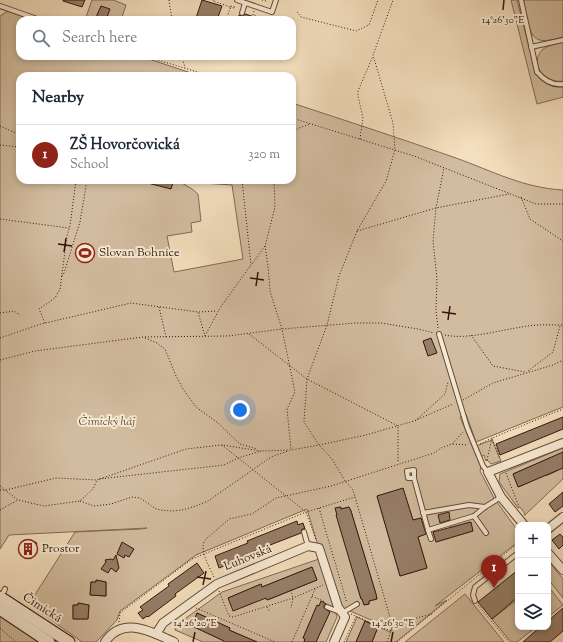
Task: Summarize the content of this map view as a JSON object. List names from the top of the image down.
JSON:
{
  "streets": {
    "main road": ["Čimická"],
    "street": ["Luhovská"]
  },
  "parks": ["Čimický háj"],
  "places": {
    "sports": ["Slovan Bohnice"],
    "building": ["Prostor"]
  },
  "page": {
    "search": "Search here",
    "heading": "Nearby",
    "list": [
      {
        "mark": "1",
        "name": "ZŠ Hovorčovická",
        "note": "School",
        "value": "320 m"
      }
    ],
    "map_buttons": ["+", "−"],
    "pins": "1"
  },
  "coordinates": ["14°26'30\"E", "14°26'20\"E"]
}
